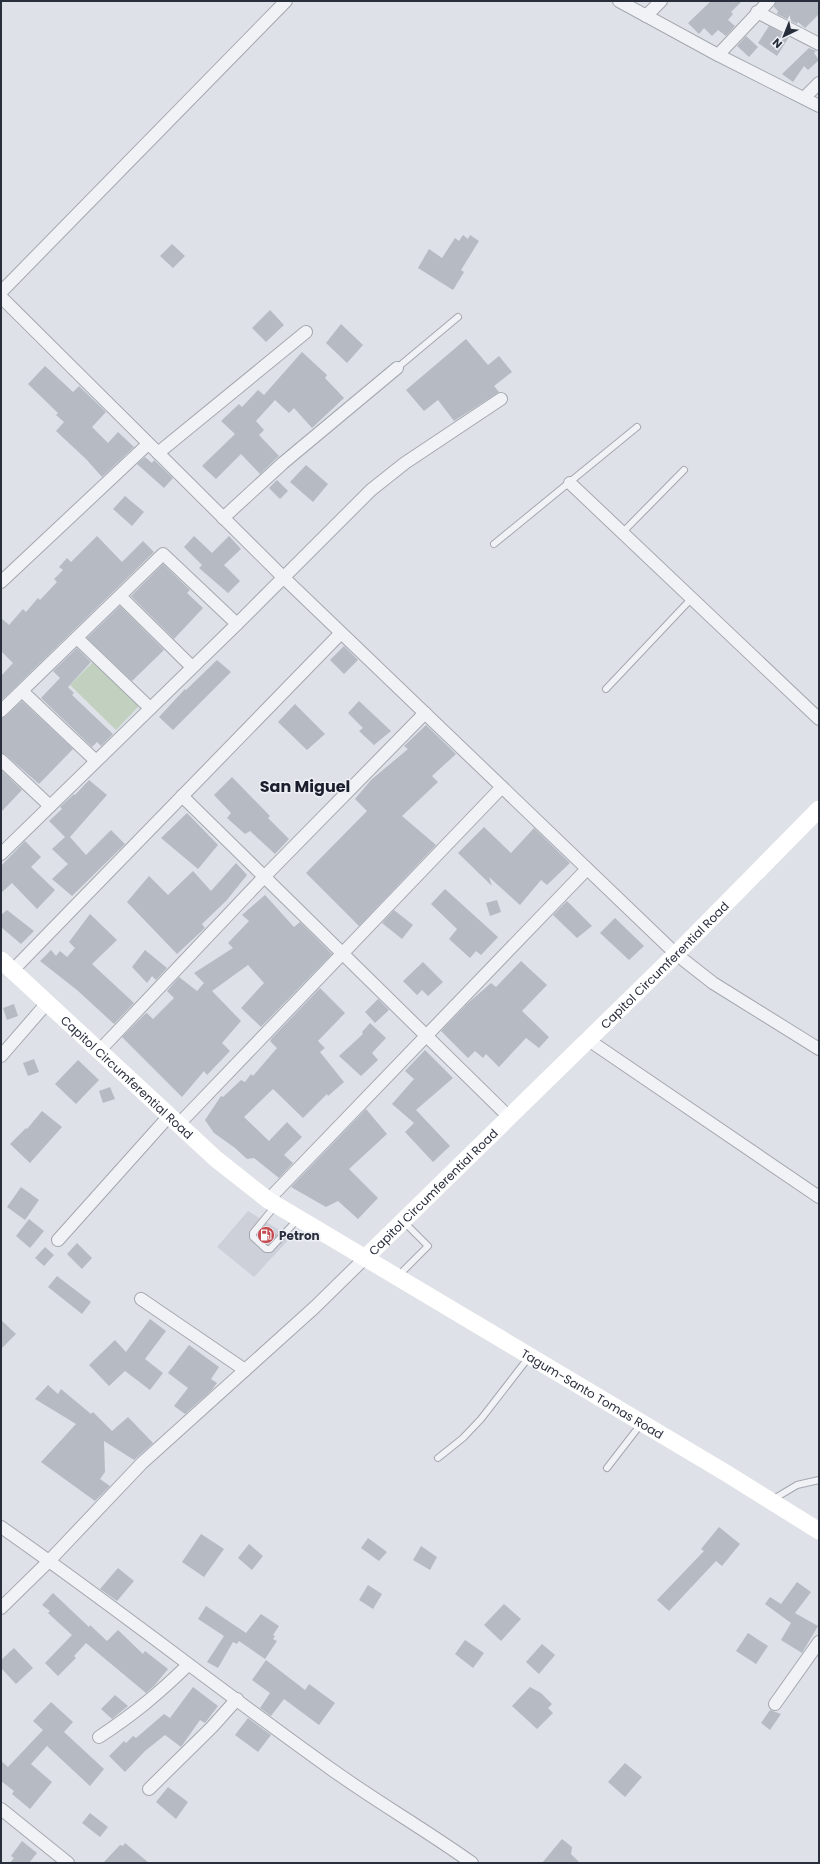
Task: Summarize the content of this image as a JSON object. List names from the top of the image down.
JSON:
{
  "streets": {
    "main road": ["Capitol Circumferential Road", "Tagum-Santo Tomas Road"]
  },
  "crossings": [
    ["Capitol Circumferential Road", "Tagum-Santo Tomas Road"]
  ],
  "districts": ["San Miguel"],
  "places": {
    "fuel station": ["Petron"]
  },
  "north": "bottom left"
}
